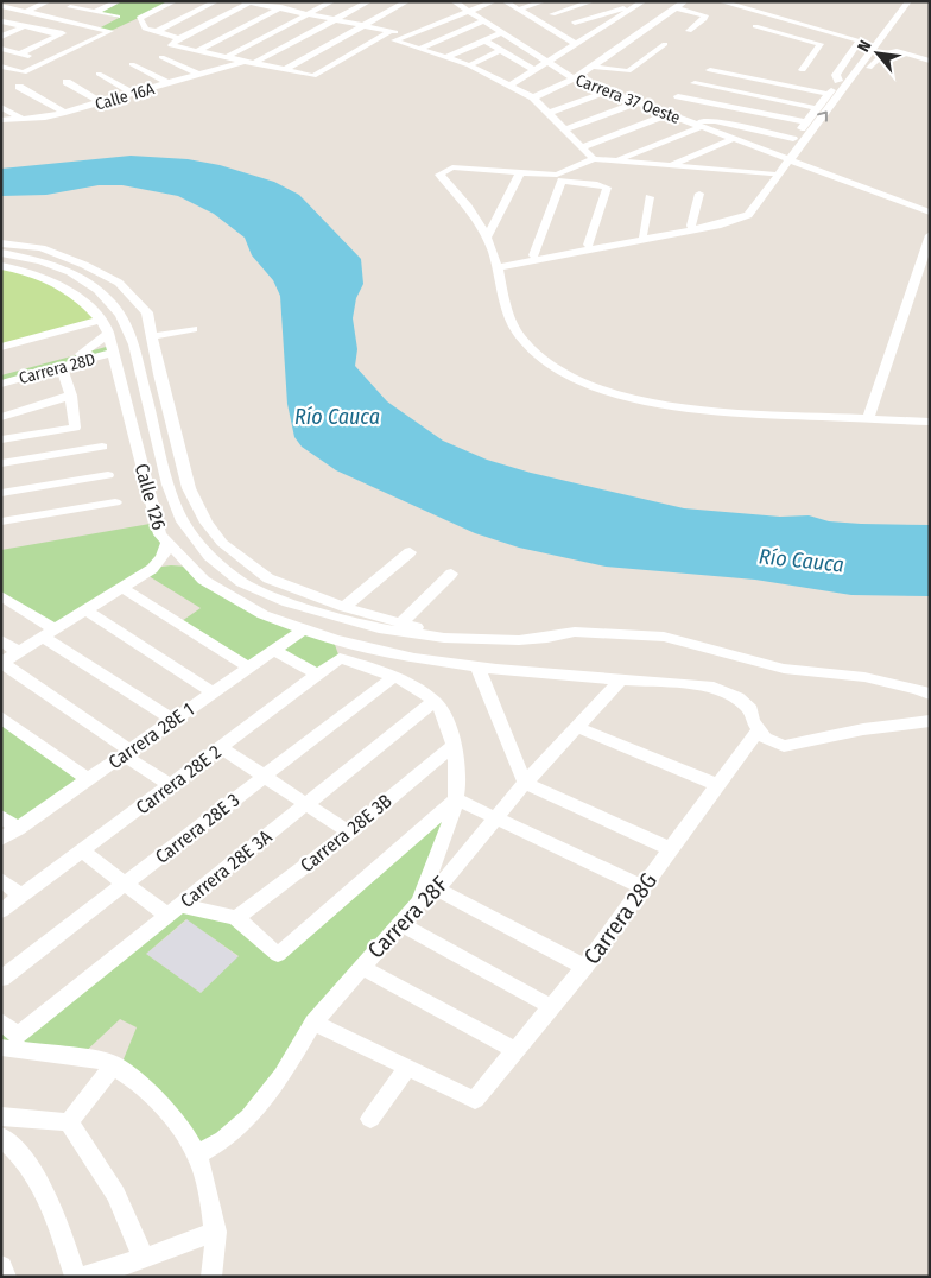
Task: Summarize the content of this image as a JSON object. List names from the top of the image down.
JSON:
{
  "streets": {
    "street": [
      "Calle 16A",
      "Carrera 37 Oeste",
      "Carrera 28D",
      "Calle 126",
      "Carrera 28E 1",
      "Carrera 28E 2",
      "Carrera 28E 3",
      "Carrera 28E 3B",
      "Carrera 28E 3A",
      "Carrera 28F",
      "Carrera 28G"
    ]
  },
  "crossings": [
    ["Carrera 28D", "Calle 126"],
    ["Calle 126", "Carrera 28E 1"],
    ["Calle 126", "Carrera 28F"],
    ["Calle 126", "Carrera 28G"]
  ],
  "water": ["Río Cauca"],
  "north": "top left"
}
